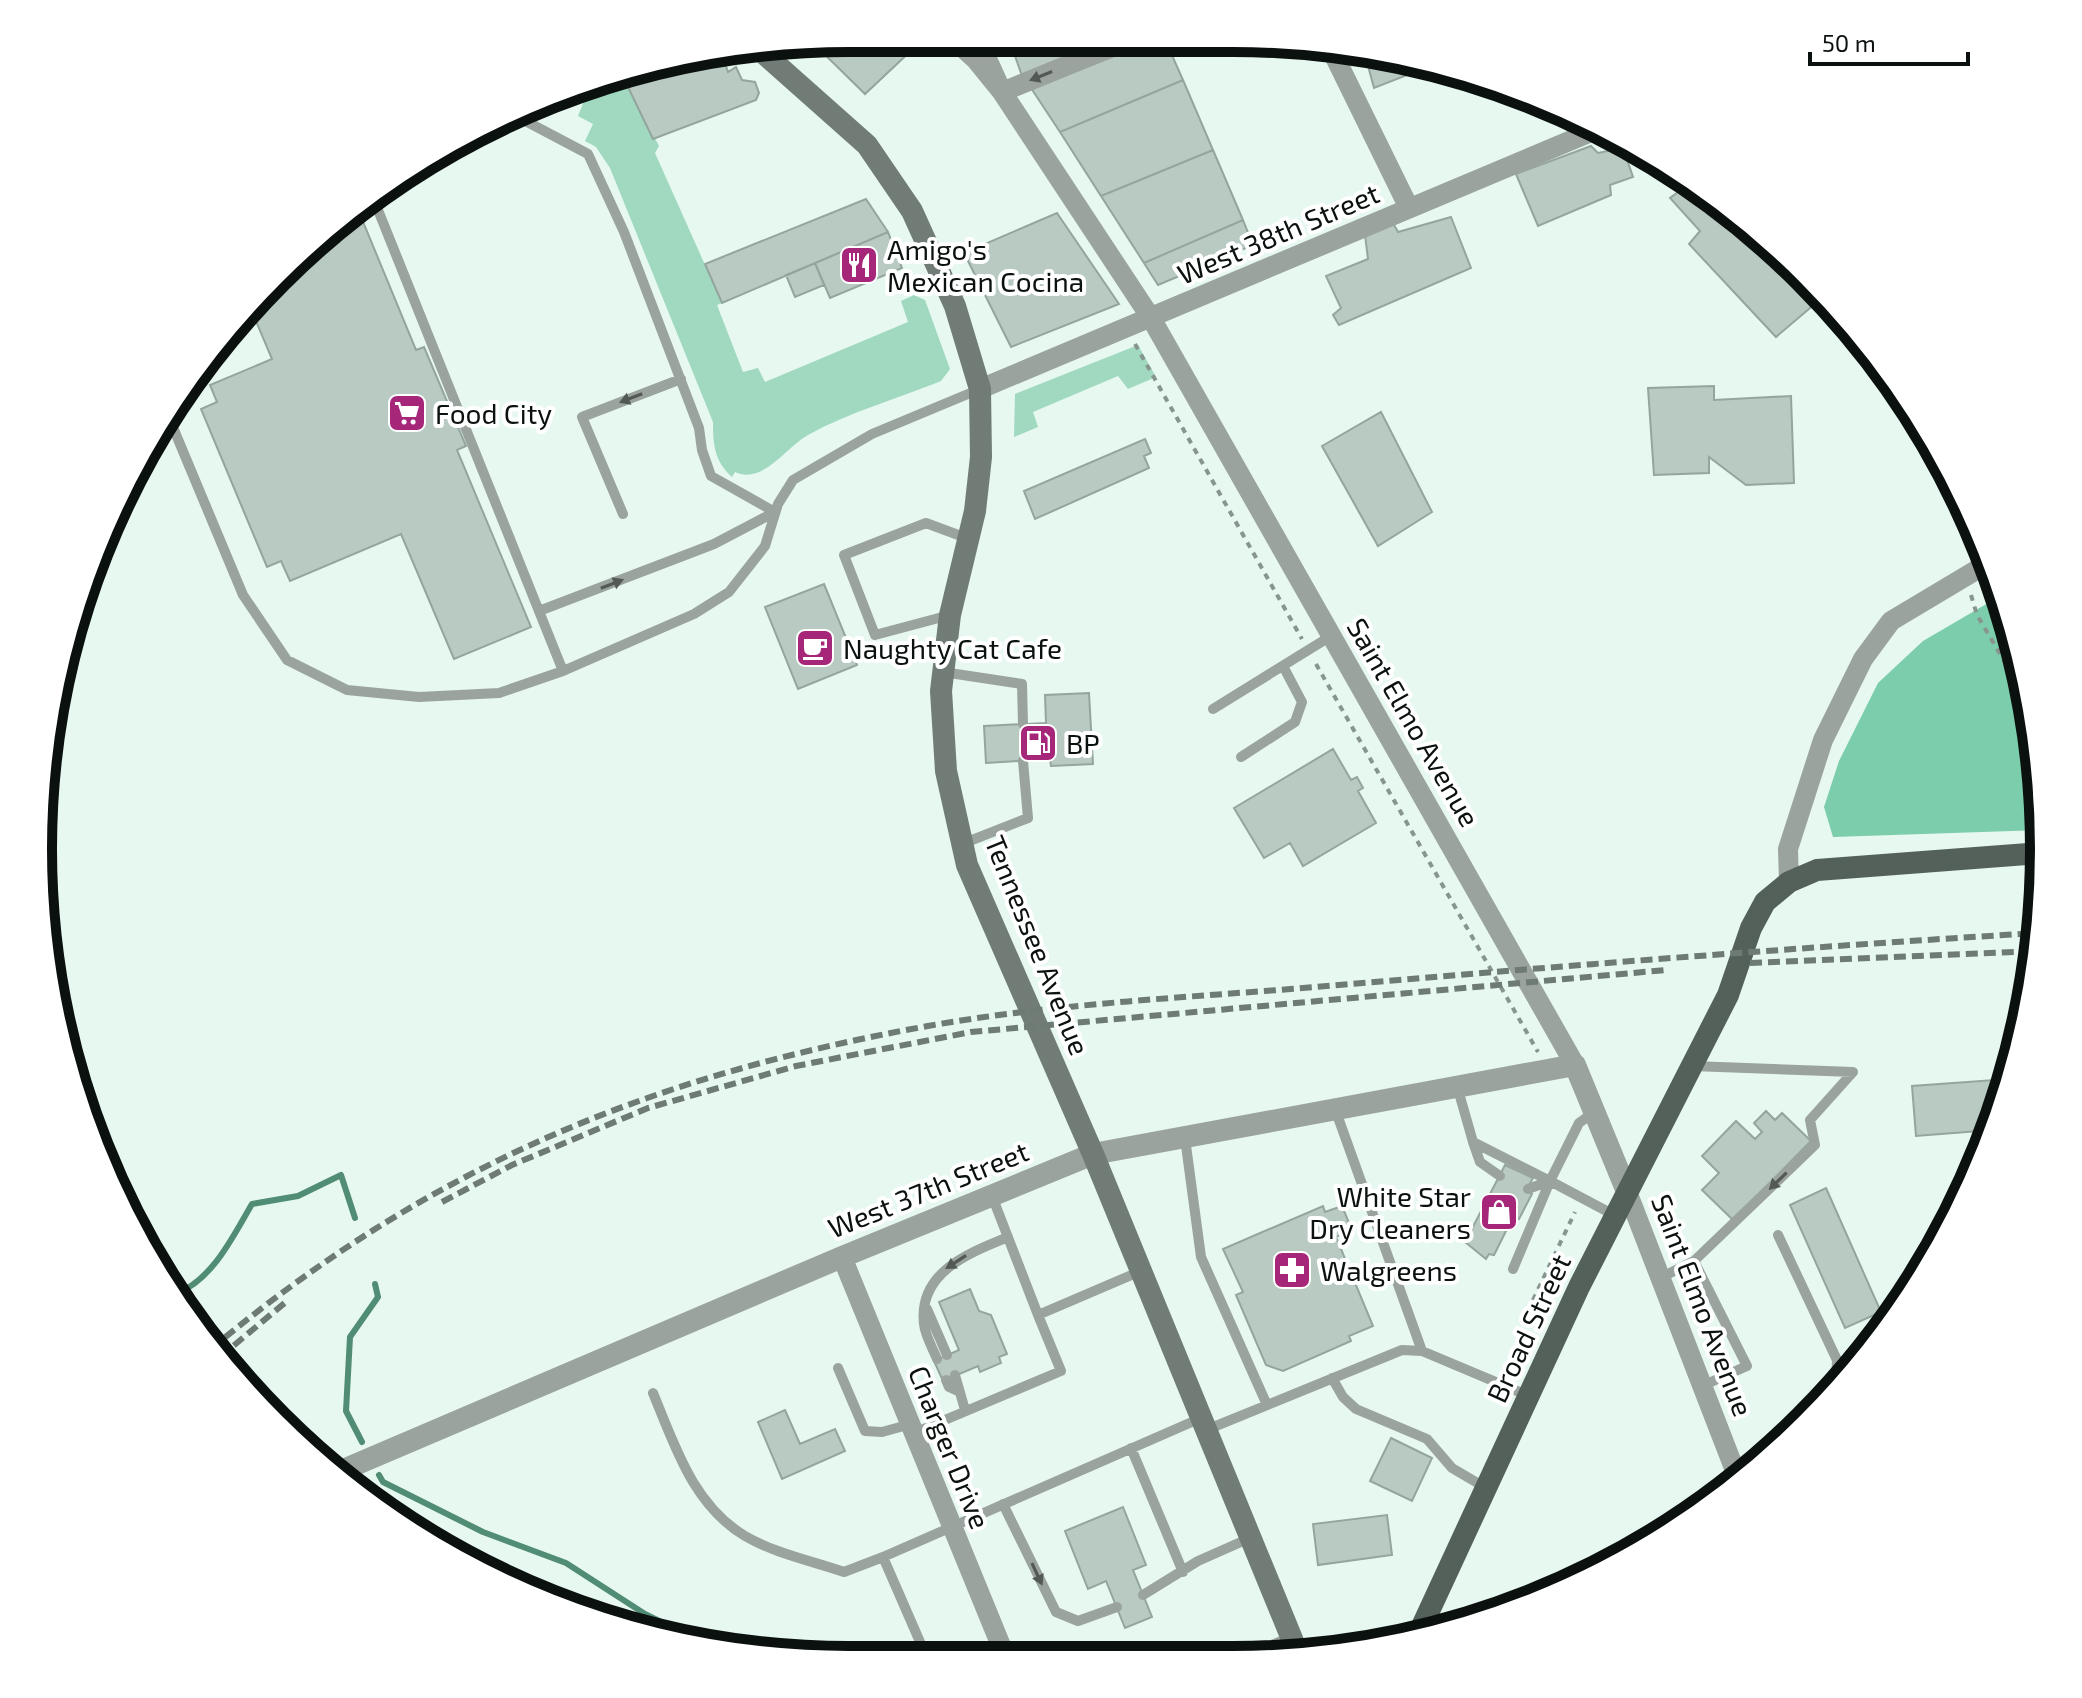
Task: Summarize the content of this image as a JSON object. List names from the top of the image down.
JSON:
{
  "streets": {
    "main road": ["Tennessee Avenue", "Broad Street"],
    "street": [
      "West 38th Street",
      "Saint Elmo Avenue",
      "West 37th Street",
      "Charger Drive"
    ]
  },
  "crossings": [
    ["West 38th Street", "Saint Elmo Avenue"],
    ["West 38th Street", "Tennessee Avenue"],
    ["Saint Elmo Avenue", "West 37th Street"],
    ["Saint Elmo Avenue", "Broad Street"],
    ["Tennessee Avenue", "West 37th Street"],
    ["West 37th Street", "Charger Drive"]
  ],
  "places": {
    "restaurant": ["Amigo's Mexican Cocina"],
    "supermarket": ["Food City"],
    "cafe": ["Naughty Cat Cafe"],
    "fuel station": ["BP"],
    "shop": ["White Star Dry Cleaners"],
    "pharmacy": ["Walgreens"]
  },
  "scale_bar": "50 m"
}
